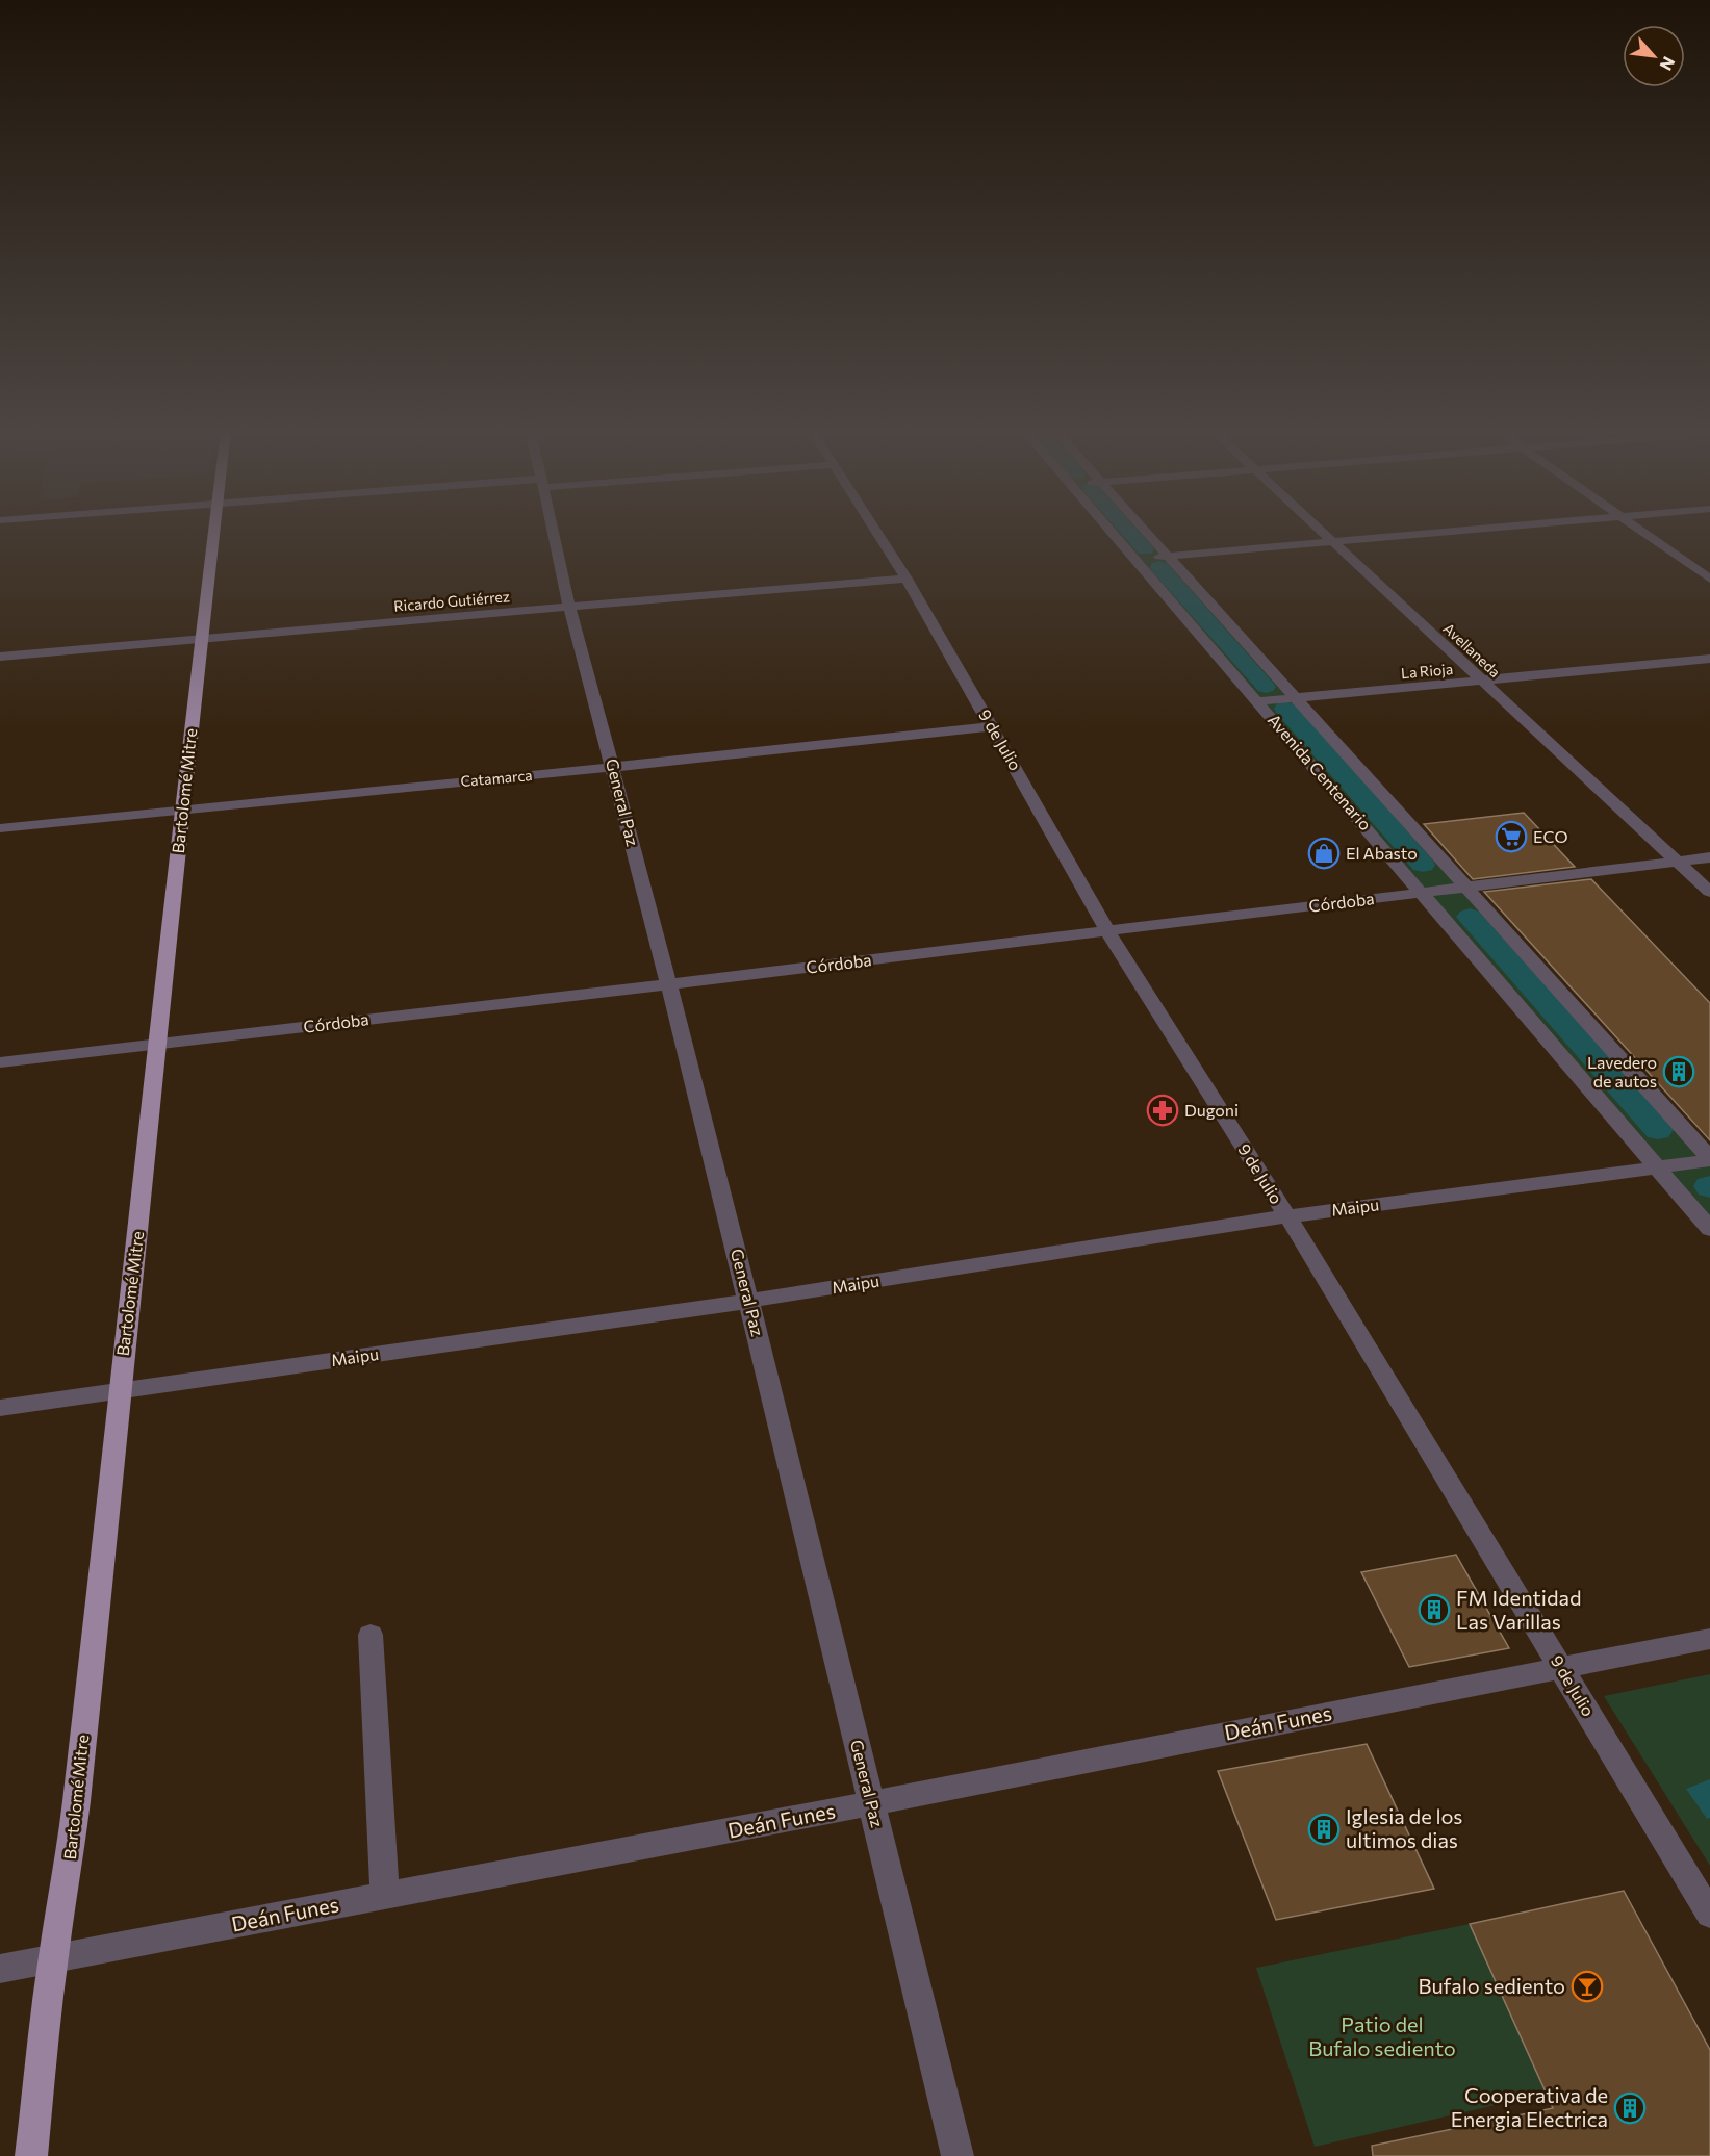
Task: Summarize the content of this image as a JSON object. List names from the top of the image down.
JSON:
{
  "streets": {
    "main road": ["Bartolomé Mitre"],
    "street": [
      "Ricardo Gutiérrez",
      "Avellaneda",
      "La Rioja",
      "9 de Julio",
      "Avenida Centenario",
      "Catamarca",
      "General Paz",
      "Córdoba",
      "Maipu",
      "Deán Funes"
    ]
  },
  "crossings": [
    ["Ricardo Gutiérrez", "9 de Julio"],
    ["Ricardo Gutiérrez", "Bartolomé Mitre"],
    ["Ricardo Gutiérrez", "General Paz"],
    ["Avellaneda", "La Rioja"],
    ["Avellaneda", "Córdoba"],
    ["La Rioja", "Avenida Centenario"],
    ["9 de Julio", "Catamarca"],
    ["9 de Julio", "Córdoba"],
    ["9 de Julio", "Maipu"],
    ["9 de Julio", "Deán Funes"],
    ["Avenida Centenario", "Córdoba"],
    ["Avenida Centenario", "Maipu"],
    ["Catamarca", "Bartolomé Mitre"],
    ["Catamarca", "General Paz"],
    ["Bartolomé Mitre", "Córdoba"],
    ["Bartolomé Mitre", "Maipu"],
    ["Bartolomé Mitre", "Deán Funes"],
    ["General Paz", "Córdoba"],
    ["General Paz", "Maipu"],
    ["General Paz", "Deán Funes"]
  ],
  "parks": ["Patio del Bufalo sediento"],
  "places": {
    "supermarket": ["ECO"],
    "shop": ["El Abasto"],
    "building": [
      "Lavedero de autos",
      "FM Identidad Las Varillas",
      "Iglesia de los ultimos dias",
      "Cooperativa de Energia Electrica"
    ],
    "pharmacy": ["Dugoni"],
    "bar": ["Bufalo sediento"]
  },
  "north": "bottom right"
}
